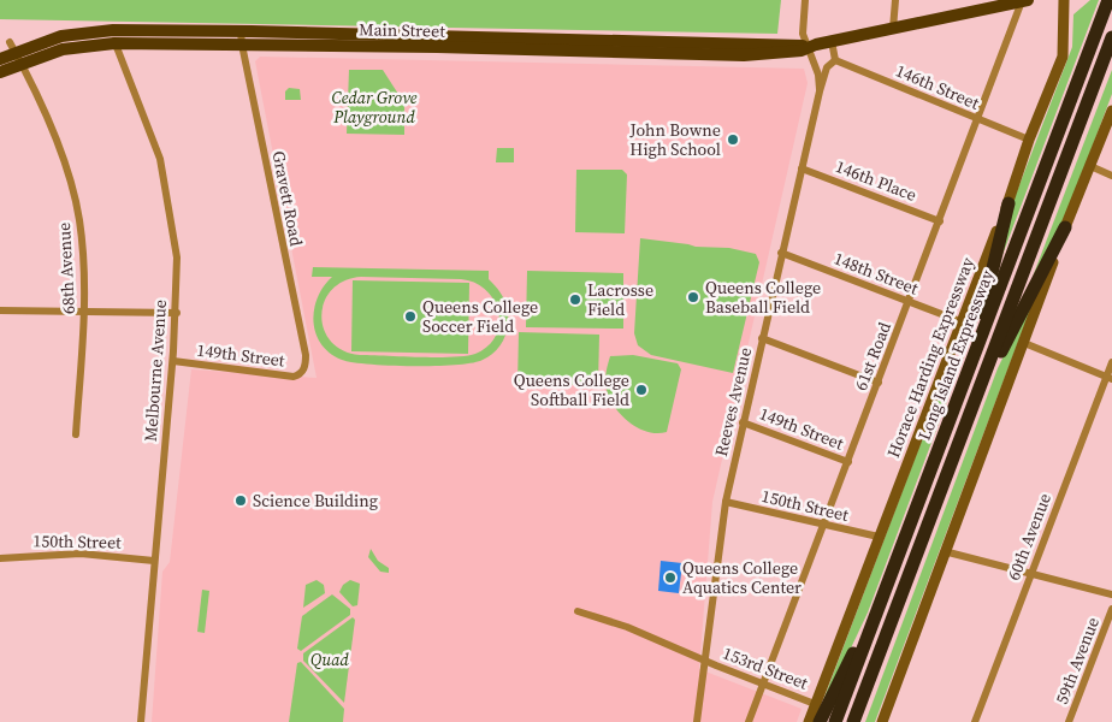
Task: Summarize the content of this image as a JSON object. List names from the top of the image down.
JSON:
{
  "streets": {
    "highway": ["Long Island Expressway"],
    "main road": ["Main Street", "Horace Harding Expressway"],
    "street": [
      "146th Street",
      "146th Place",
      "Gravett Road",
      "68th Avenue",
      "148th Street",
      "149th Street",
      "61st Road",
      "Melbourne Avenue",
      "Reeves Avenue",
      "150th Street",
      "60th Avenue",
      "59th Avenue",
      "153rd Street"
    ]
  },
  "crossings": [
    ["Main Street", "Gravett Road"],
    ["Main Street", "68th Avenue"],
    ["Main Street", "61st Road"],
    ["Main Street", "Melbourne Avenue"],
    ["Main Street", "Reeves Avenue"],
    ["146th Street", "61st Road"],
    ["146th Street", "Horace Harding Expressway"],
    ["146th Street", "Reeves Avenue"],
    ["146th Place", "61st Road"],
    ["146th Place", "Reeves Avenue"],
    ["Gravett Road", "149th Street"],
    ["148th Street", "61st Road"],
    ["148th Street", "Horace Harding Expressway"],
    ["148th Street", "Reeves Avenue"],
    ["149th Street", "61st Road"],
    ["149th Street", "Melbourne Avenue"],
    ["149th Street", "Reeves Avenue"],
    ["61st Road", "150th Street"],
    ["61st Road", "153rd Street"],
    ["Horace Harding Expressway", "150th Street"],
    ["Horace Harding Expressway", "153rd Street"],
    ["Melbourne Avenue", "150th Street"],
    ["Reeves Avenue", "150th Street"],
    ["Reeves Avenue", "153rd Street"]
  ],
  "parks": ["Cedar Grove Playground", "Quad"],
  "places": [
    "John Bowne High School",
    "Queens College Baseball Field",
    "Lacrosse Field",
    "Queens College Soccer Field",
    "Queens College Softball Field",
    "Science Building",
    "Queens College Aquatics Center"
  ]
}
